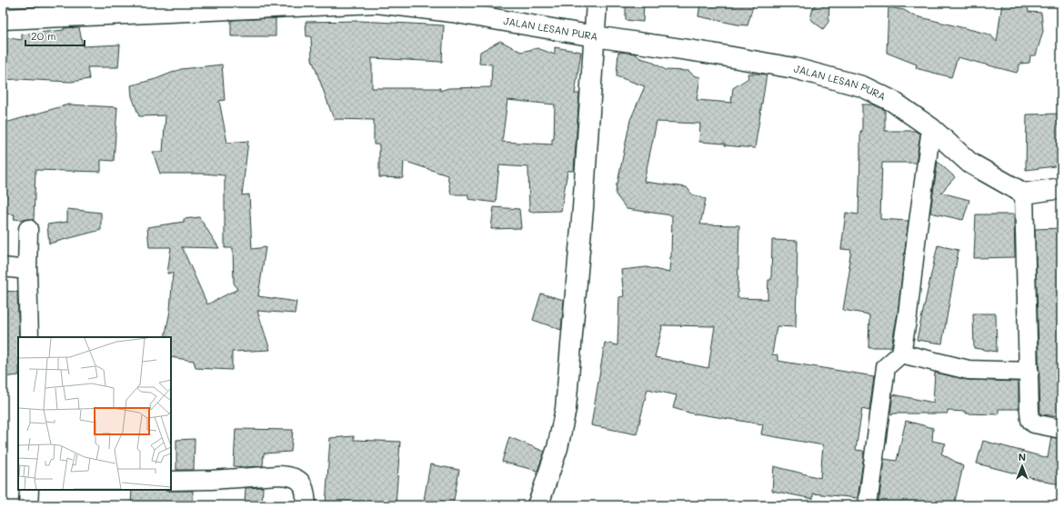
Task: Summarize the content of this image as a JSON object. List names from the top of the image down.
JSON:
{
  "streets": {
    "street": ["JALAN LESAN PURA"]
  },
  "scale_bar": "20 m",
  "north": "top"
}
